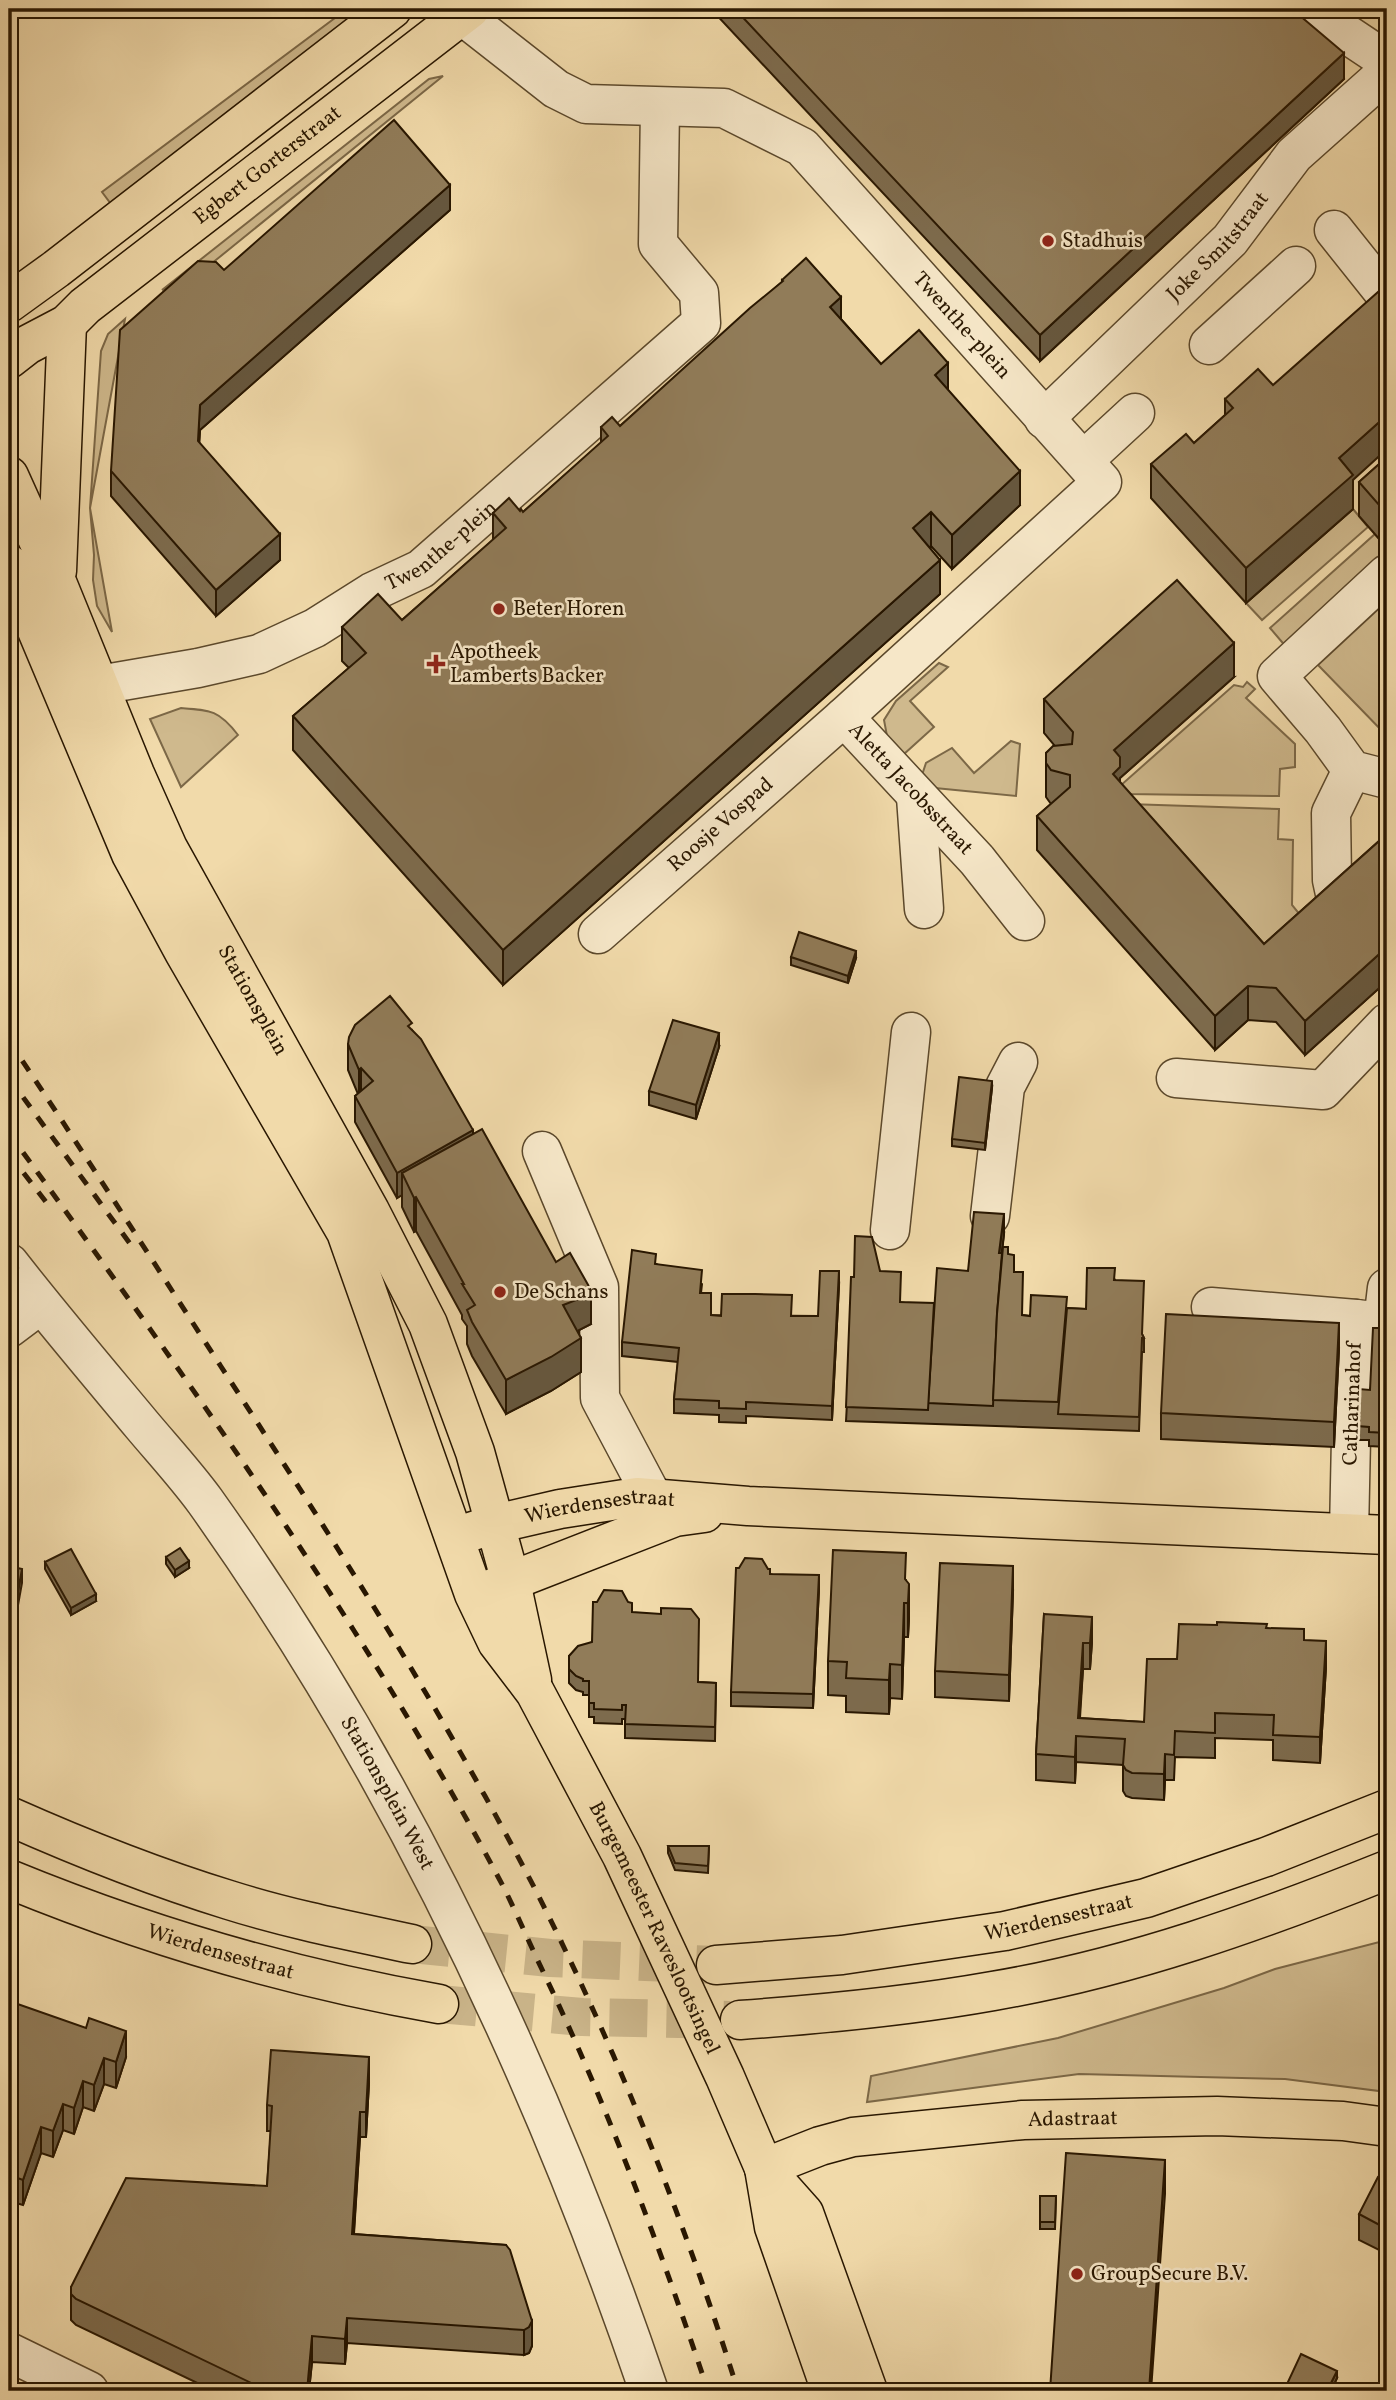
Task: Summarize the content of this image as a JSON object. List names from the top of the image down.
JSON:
{
  "streets": {
    "main road": [
      "Egbert Gorterstraat",
      "Stationsplein",
      "Wierdensestraat",
      "Burgemeester Raveslootsingel",
      "Adastraat"
    ],
    "street": [
      "Joke Smitstraat",
      "Twenthe-plein",
      "Aletta Jacobsstraat",
      "Roosje Vospad",
      "Catharinahof",
      "Stationsplein West"
    ]
  },
  "crossings": [
    ["Egbert Gorterstraat", "Twenthe-plein"],
    ["Joke Smitstraat", "Twenthe-plein"],
    ["Twenthe-plein", "Stationsplein"],
    ["Aletta Jacobsstraat", "Roosje Vospad"],
    ["Stationsplein", "Wierdensestraat"],
    ["Stationsplein", "Burgemeester Raveslootsingel"],
    ["Catharinahof", "Wierdensestraat"],
    ["Wierdensestraat", "Burgemeester Raveslootsingel"],
    ["Burgemeester Raveslootsingel", "Adastraat"]
  ],
  "places": {
    "other": [
      "Stadhuis",
      "Beter Horen",
      "De Schans",
      "GroupSecure B.V."
    ],
    "health": ["Apotheek Lamberts Backer"]
  }
}
